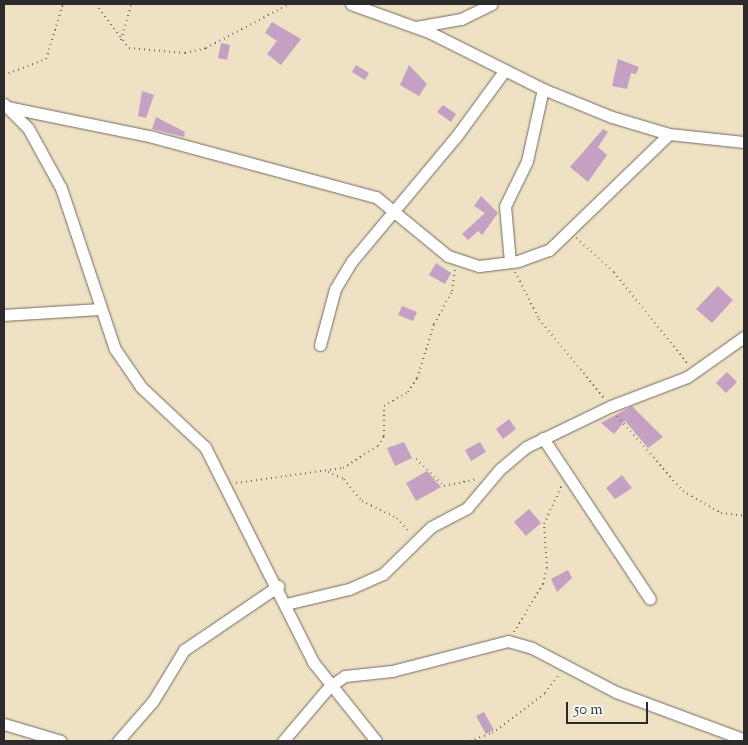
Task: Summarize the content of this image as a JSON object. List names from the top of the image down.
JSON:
{
  "scale_bar": "50 m"
}
